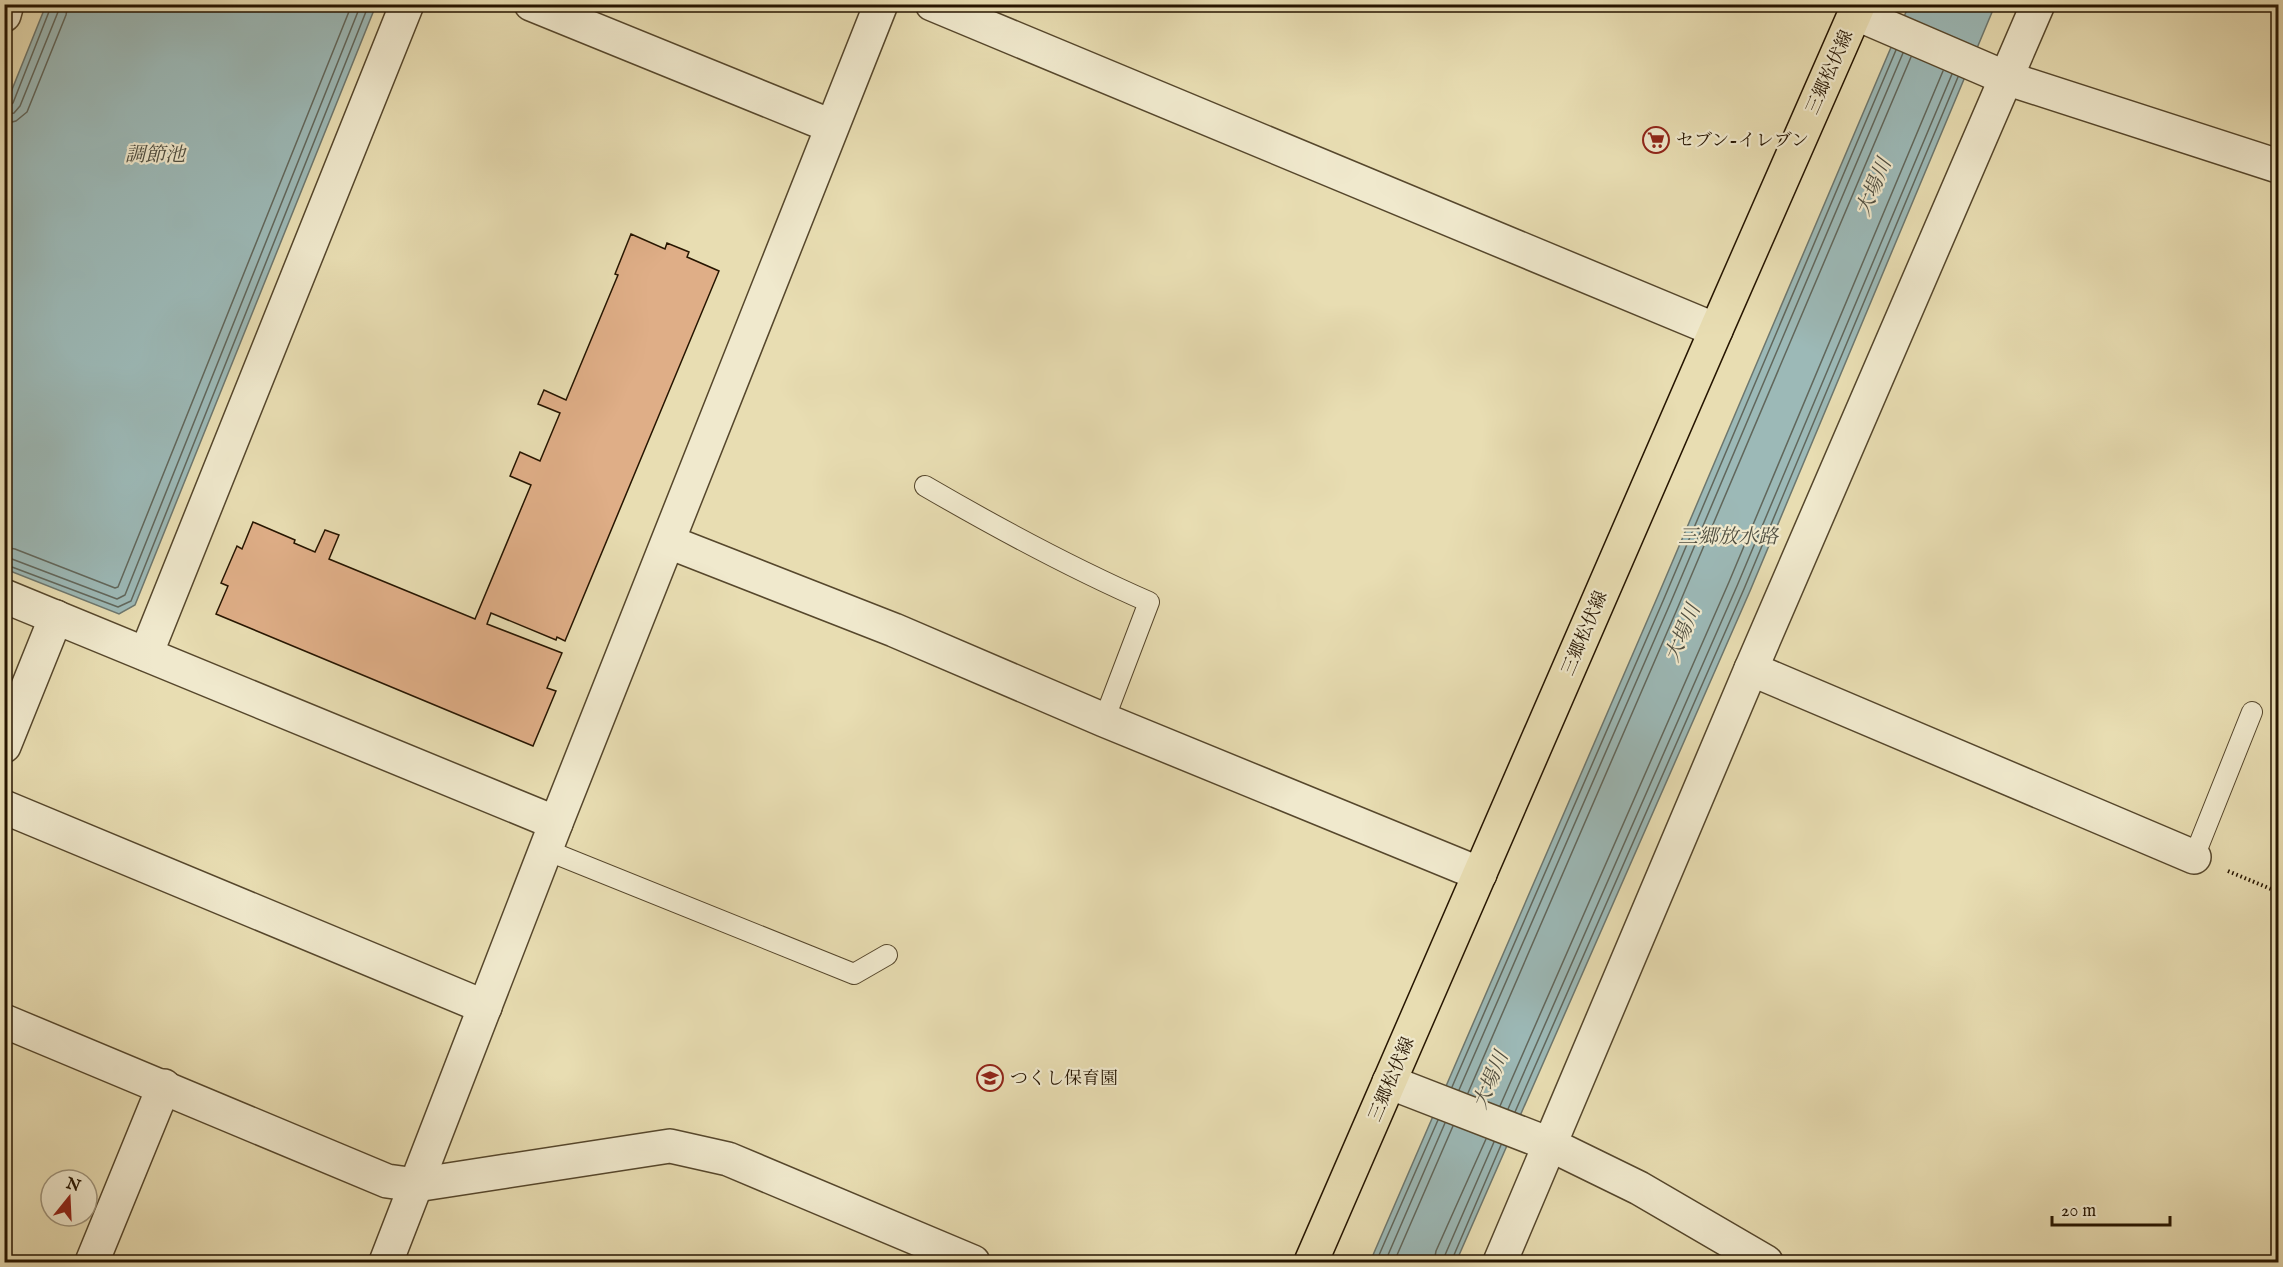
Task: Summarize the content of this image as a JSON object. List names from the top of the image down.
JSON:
{
  "streets": {
    "main road": ["三郷松伏線"]
  },
  "water": ["調節池", "大場川", "三郷放水路"],
  "places": {
    "supermarket": ["セブン-イレブン"],
    "school or university": ["つくし保育園"]
  },
  "scale_bar": "20 m",
  "north": "top"
}
